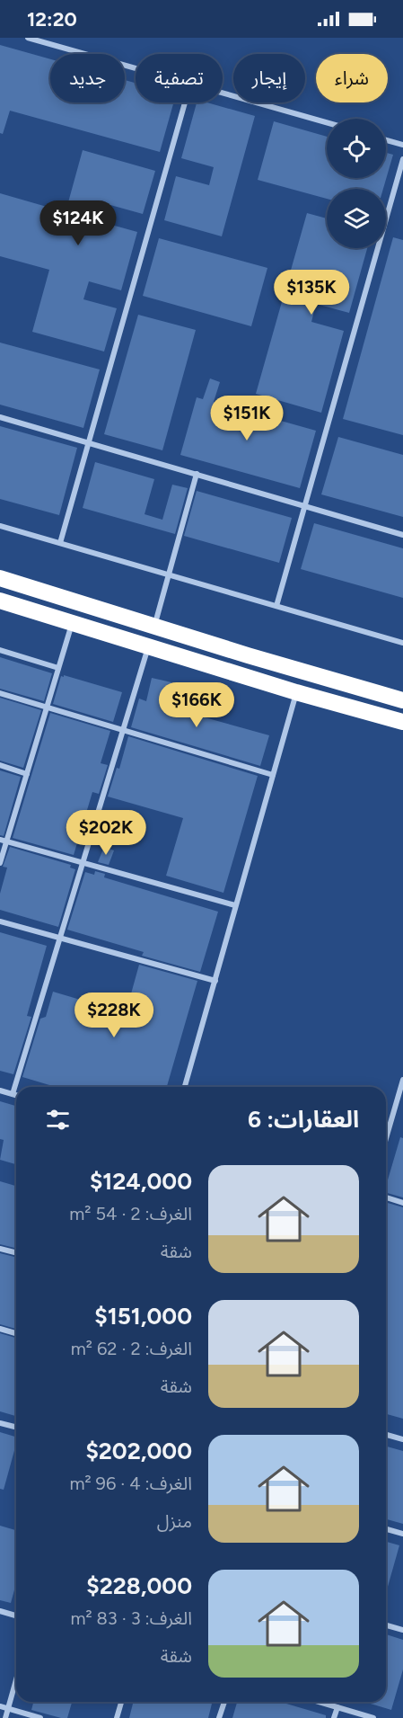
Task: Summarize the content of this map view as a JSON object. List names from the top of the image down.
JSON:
{
  "page": {
    "status": "12:20",
    "chip": [
      "شراء",
      "إيجار",
      "تصفية",
      "جديد"
    ],
    "price": [
      "$124K",
      "$135K",
      "$151K",
      "$166K",
      "$202K",
      "$228K"
    ],
    "heading": "العقارات: 6",
    "list": [
      {
        "name": "$124,000",
        "note": "الغرف: 2 · 54 m² · شقة"
      },
      {
        "name": "$151,000",
        "note": "الغرف: 2 · 62 m² · شقة"
      },
      {
        "name": "$202,000",
        "note": "الغرف: 4 · 96 m² · منزل"
      },
      {
        "name": "$228,000",
        "note": "الغرف: 3 · 83 m² · شقة"
      }
    ]
  }
}
